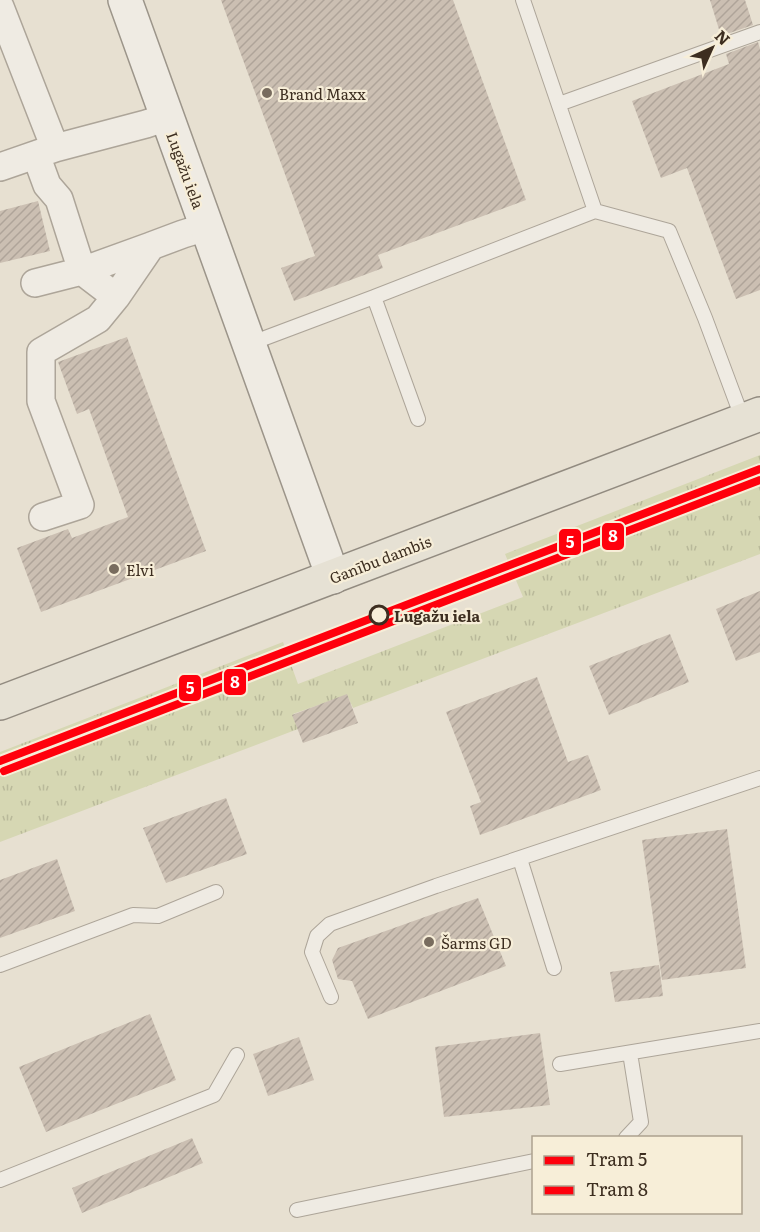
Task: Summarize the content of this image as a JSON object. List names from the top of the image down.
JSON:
{
  "streets": {
    "main road": ["Ganību dambis"],
    "street": ["Lugažu iela"]
  },
  "crossings": [
    ["Lugažu iela", "Ganību dambis"]
  ],
  "places": [
    "Brand Maxx",
    "Elvi",
    "Lugažu iela",
    "Šarms GD"
  ],
  "lines": ["tram line 5", "tram line 8"],
  "legend": ["Tram 5", "Tram 8"],
  "north": "top right"
}
